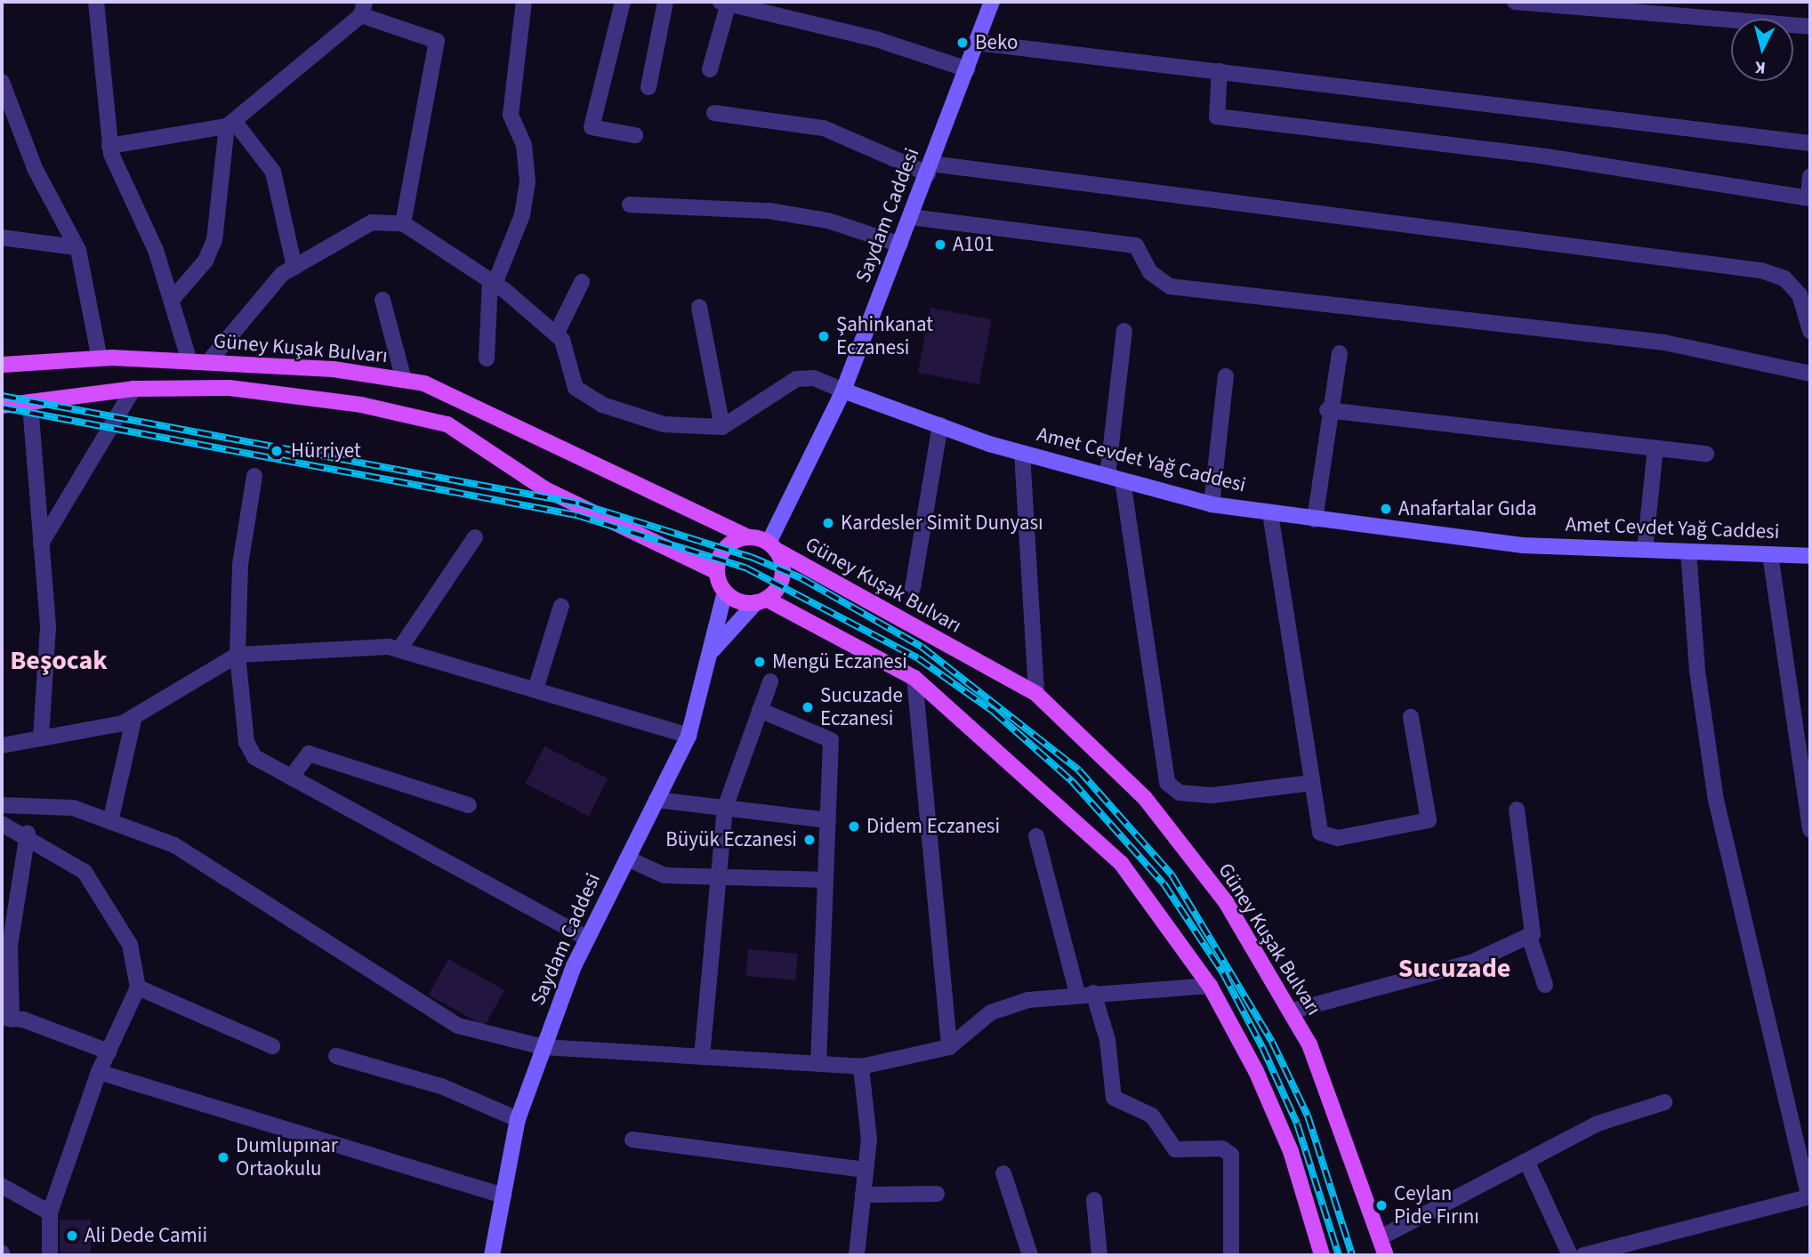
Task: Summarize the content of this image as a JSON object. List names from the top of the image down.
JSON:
{
  "streets": {
    "main road": ["Saydam Caddesi", "Güney Kuşak Bulvarı", "Amet Cevdet Yağ Caddesi"]
  },
  "crossings": [
    ["Saydam Caddesi", "Güney Kuşak Bulvarı"],
    ["Saydam Caddesi", "Amet Cevdet Yağ Caddesi"]
  ],
  "districts": ["Beşocak", "Sucuzade"],
  "places": [
    "Beko",
    "A101",
    "Şahinkanat Eczanesi",
    "Hürriyet",
    "Anafartalar Gıda",
    "Kardesler Simit Dunyası",
    "Mengü Eczanesi",
    "Sucuzade Eczanesi",
    "Didem Eczanesi",
    "Büyük Eczanesi",
    "Dumlupınar Ortaokulu",
    "Ceylan Pide Fırını",
    "Ali Dede Camii"
  ],
  "north": "bottom"
}
